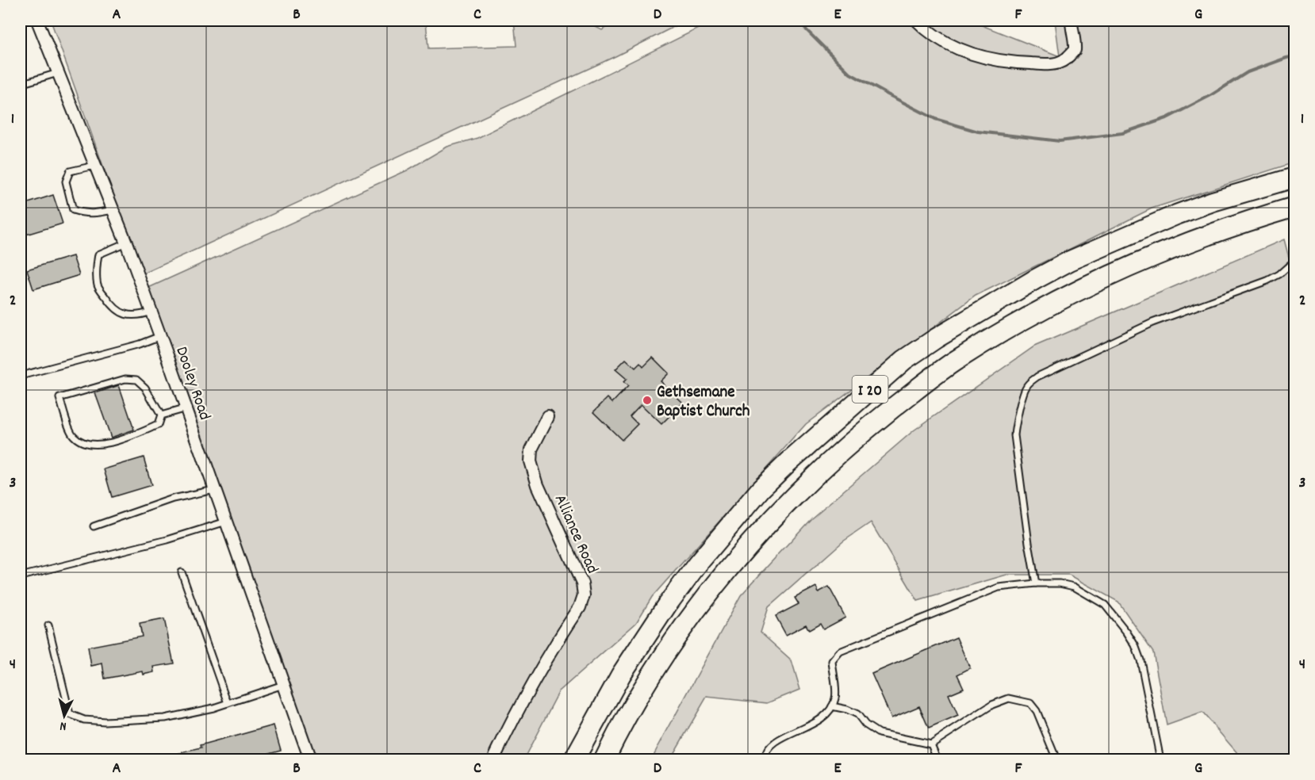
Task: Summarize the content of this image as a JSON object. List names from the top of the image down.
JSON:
{
  "streets": {
    "highway": ["I 20"],
    "street": ["Dooley Road", "Alliance Road"]
  },
  "places": ["Gethsemane Baptist Church"],
  "north": "bottom",
  "grid": {
    "columns": [
      "A",
      "B",
      "C",
      "D",
      "E",
      "F",
      "G"
    ],
    "rows": [
      "1",
      "2",
      "3",
      "4"
    ]
  }
}
